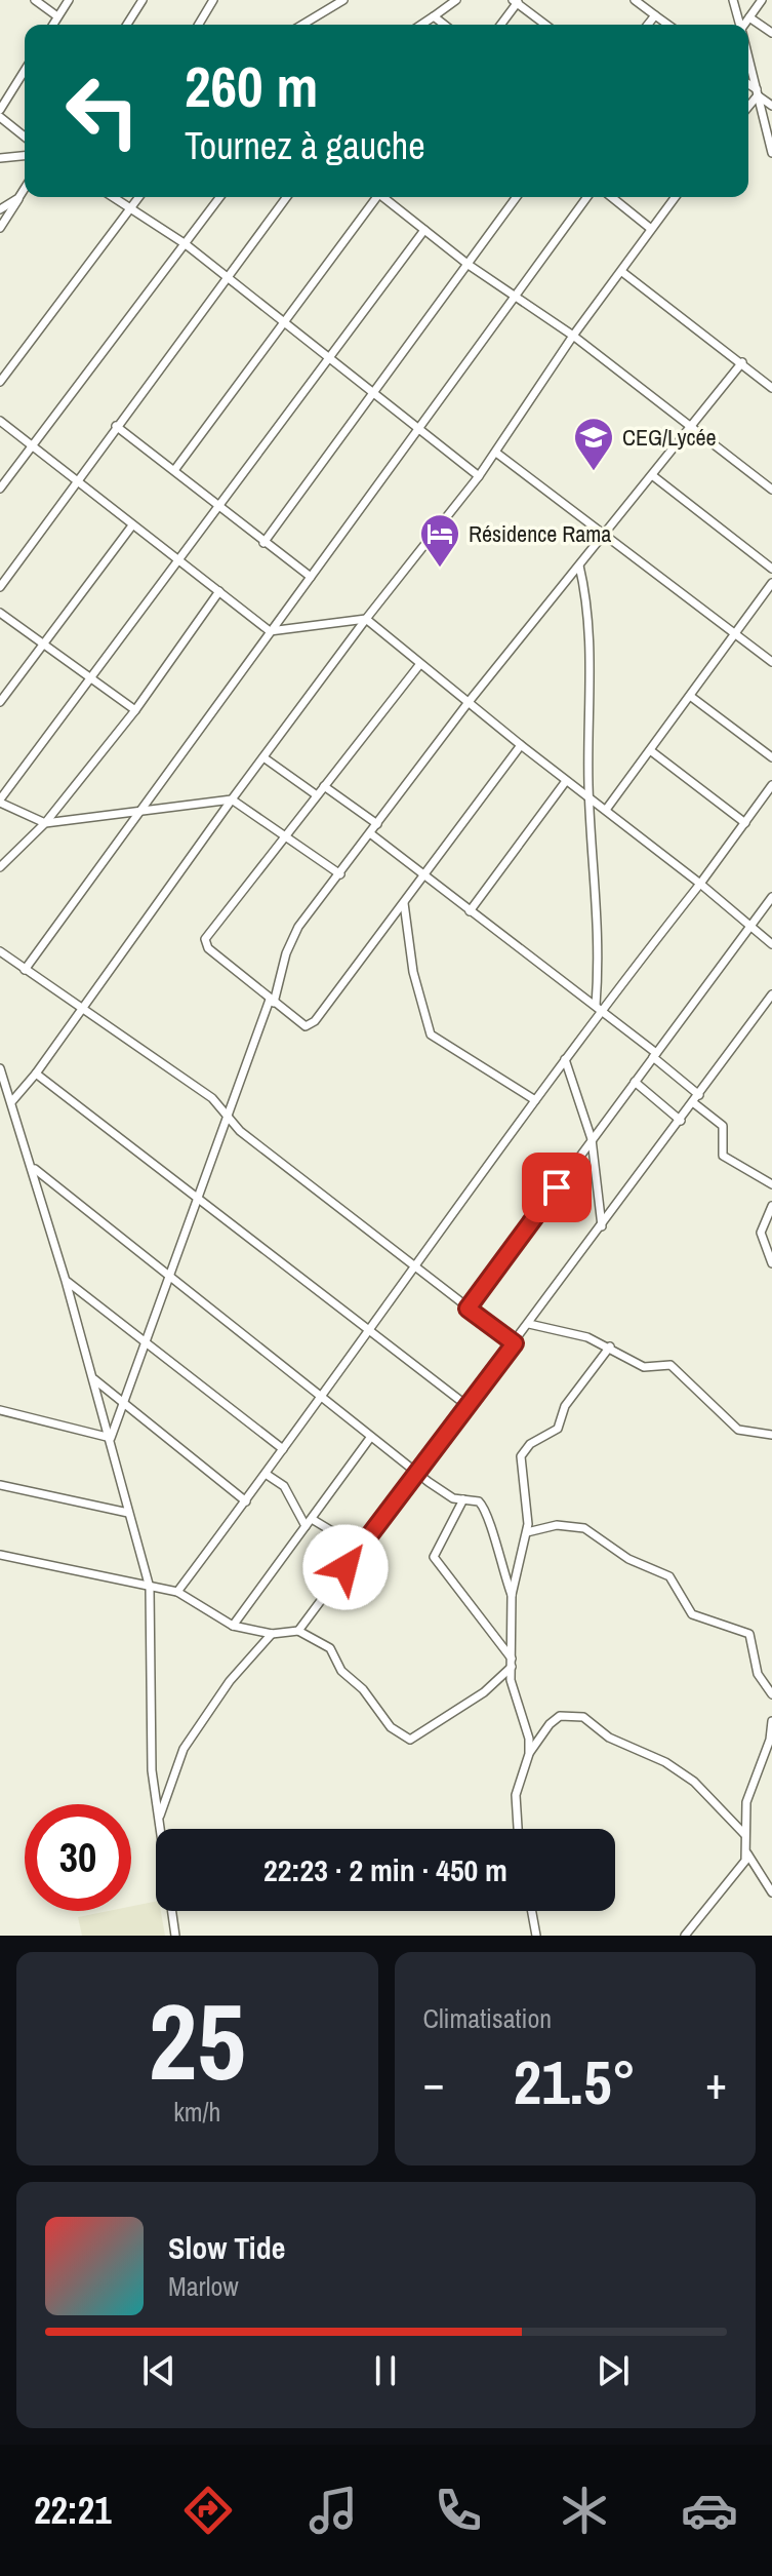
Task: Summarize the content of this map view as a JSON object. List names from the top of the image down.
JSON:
{
  "places": {
    "school or university": ["CEG/Lycée"],
    "hotel": ["Résidence Rama"]
  },
  "page": {
    "turn": ["260 m", "Tournez à gauche"],
    "limit": "30",
    "trip": "22:23 · 2 min · 450 m",
    "tile": [
      ["25", "km/h"],
      "Climatisation"
    ],
    "heat": ["−", "21.5°", "+"],
    "song": ["Slow Tide", "Marlow"],
    "tabs": "22:21"
  }
}
